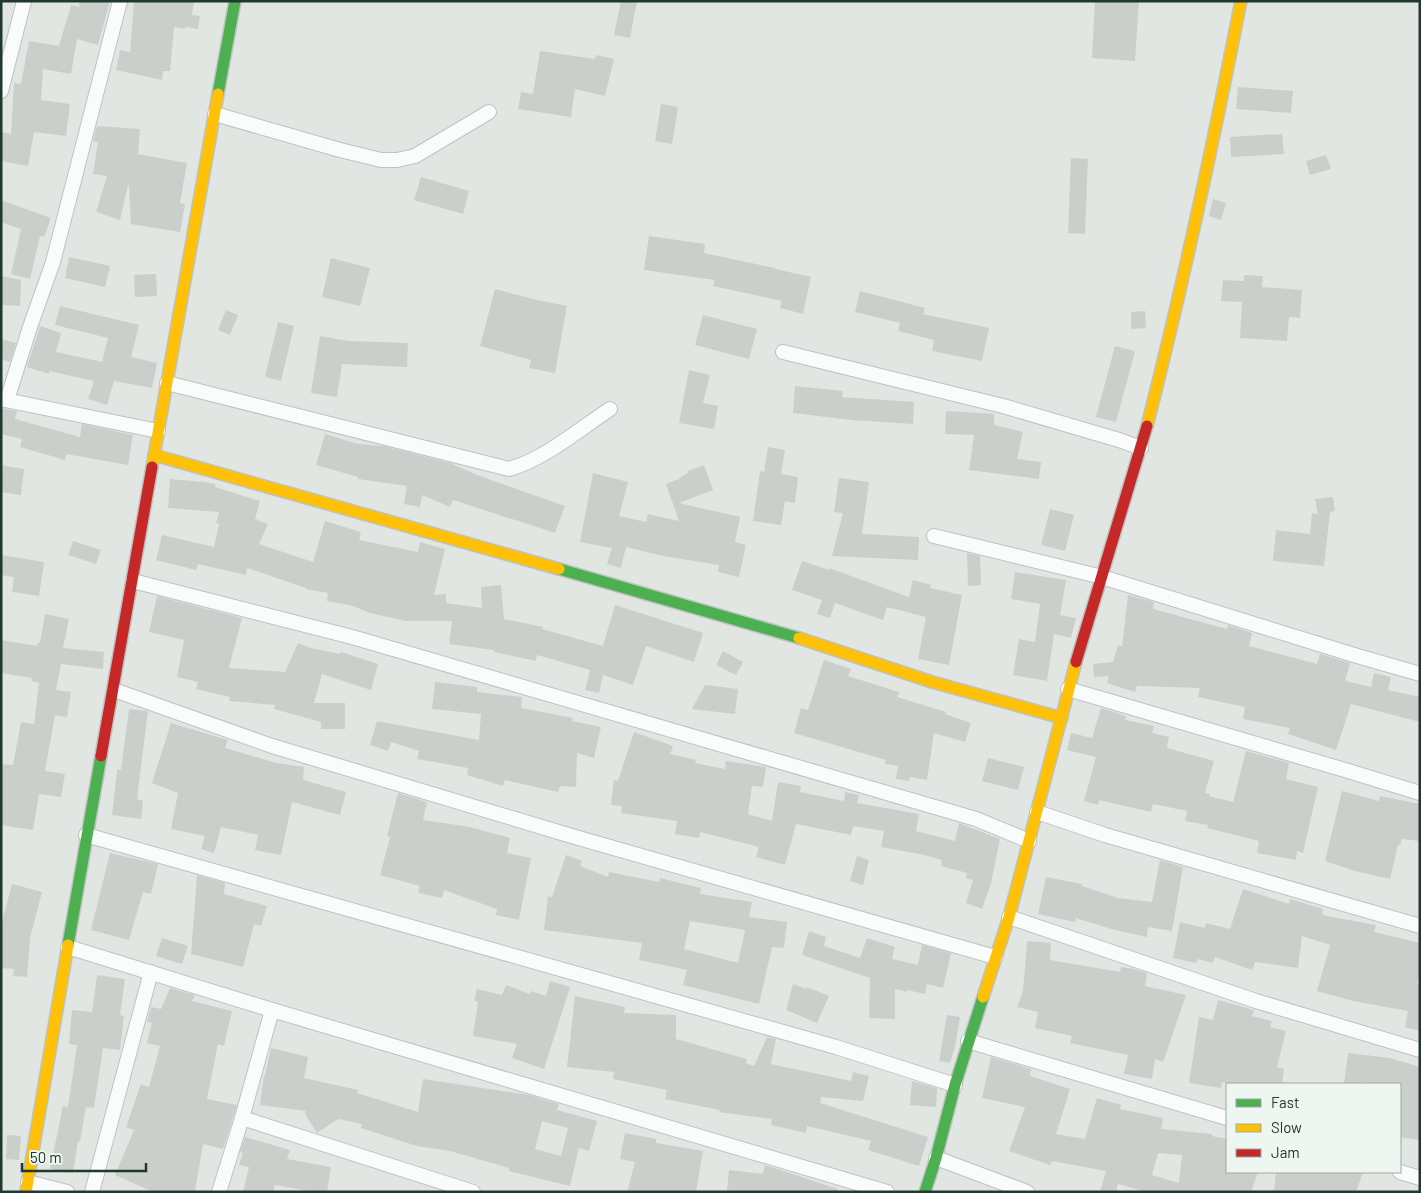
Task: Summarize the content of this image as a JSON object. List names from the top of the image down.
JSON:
{
  "legend": ["Fast", "Slow", "Jam"],
  "scale_bar": "50 m"
}
